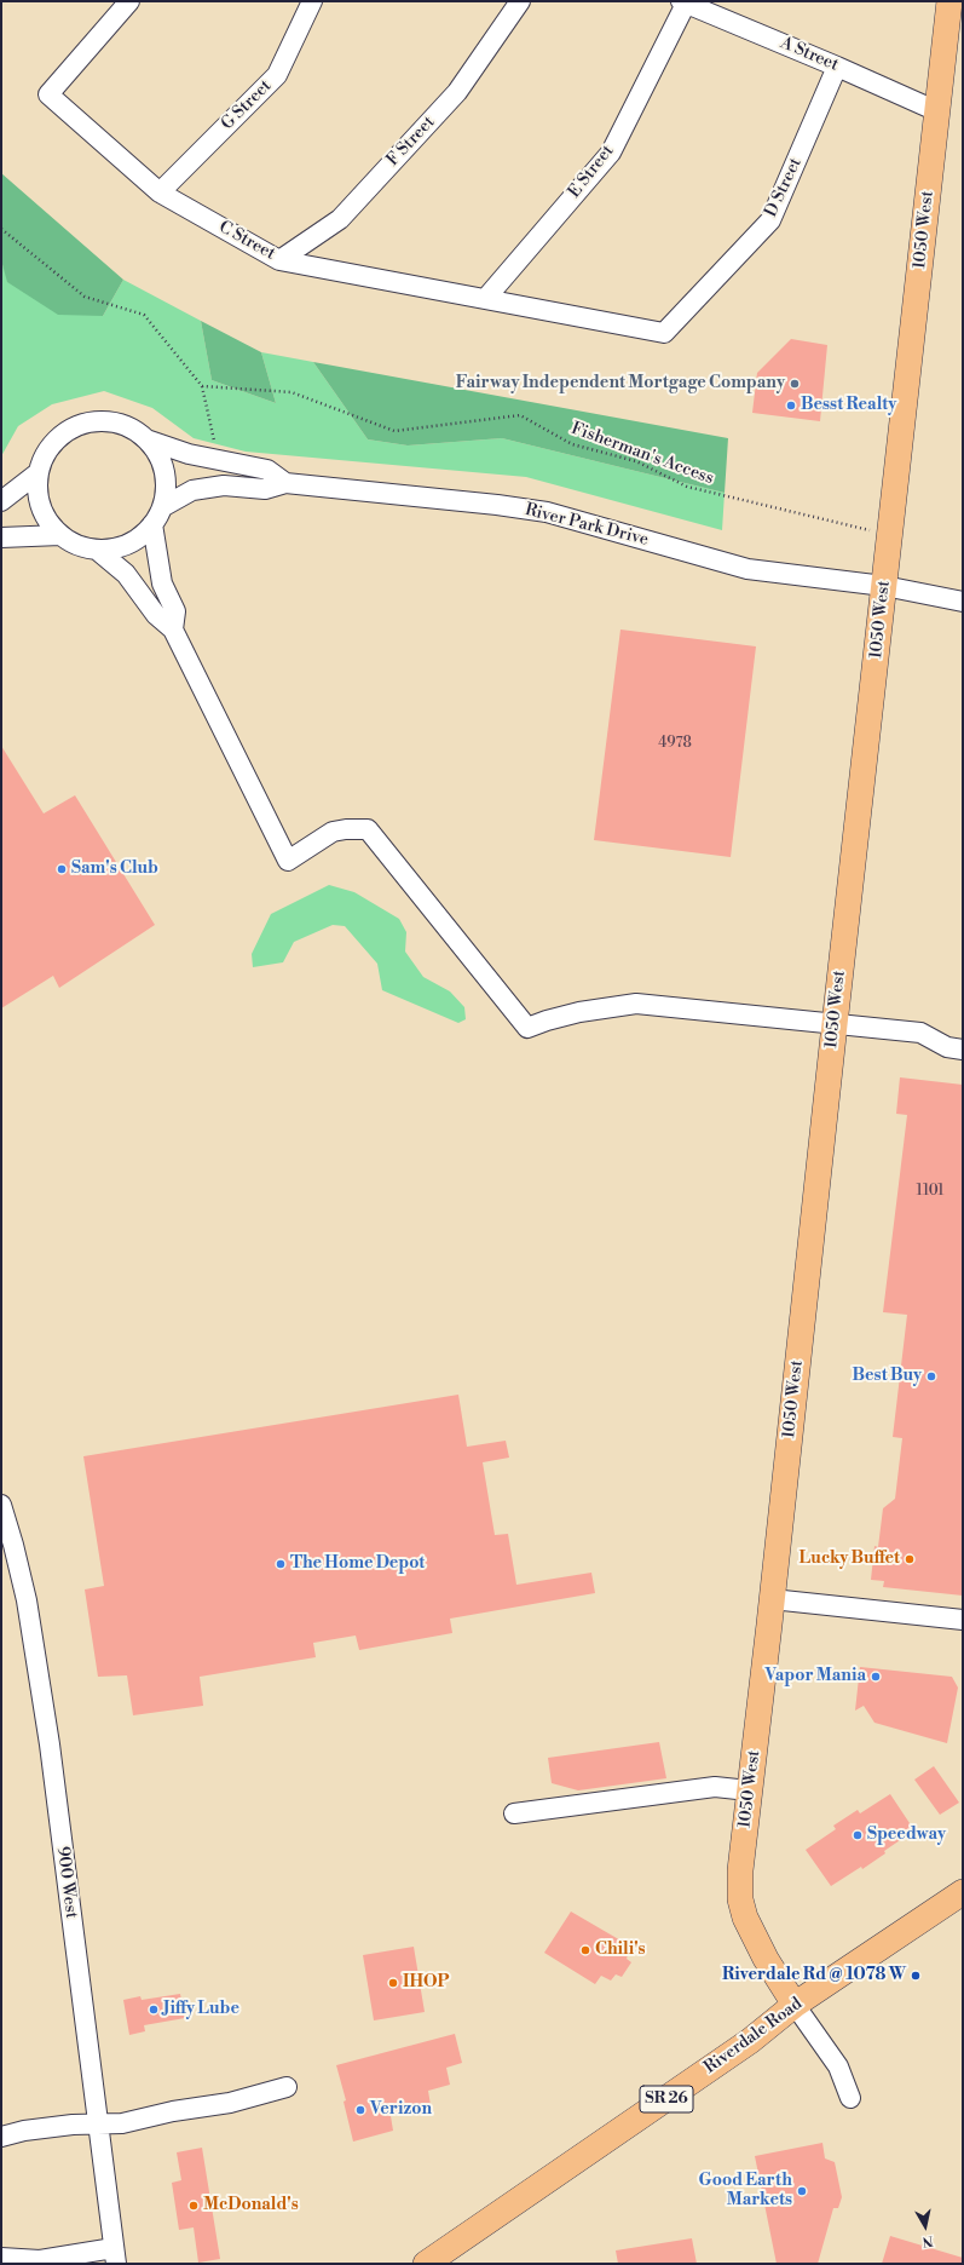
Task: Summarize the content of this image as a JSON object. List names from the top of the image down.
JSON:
{
  "streets": {
    "main road": ["1050 West", "Riverdale Road", "SR 26"],
    "street": [
      "A Street",
      "G Street",
      "F Street",
      "E Street",
      "D Street",
      "C Street",
      "River Park Drive",
      "900 West"
    ],
    "path": ["Fisherman's Access"]
  },
  "crossings": [
    ["A Street", "E Street"],
    ["A Street", "D Street"],
    ["A Street", "1050 West"],
    ["G Street", "C Street"],
    ["F Street", "C Street"],
    ["E Street", "C Street"],
    ["D Street", "C Street"],
    ["1050 West", "River Park Drive"],
    ["1050 West", "Riverdale Road"]
  ],
  "places": [
    "Fairway Independent Mortgage Company",
    "Besst Realty",
    "Sam's Club",
    "Best Buy",
    "Lucky Buffet",
    "The Home Depot",
    "Vapor Mania",
    "Speedway",
    "Chili's",
    "Riverdale Rd @ 1078 W",
    "IHOP",
    "Jiffy Lube",
    "Verizon",
    "Good Earth Markets",
    "McDonald's"
  ],
  "house_numbers": ["4978", "1101"],
  "north": "bottom"
}
